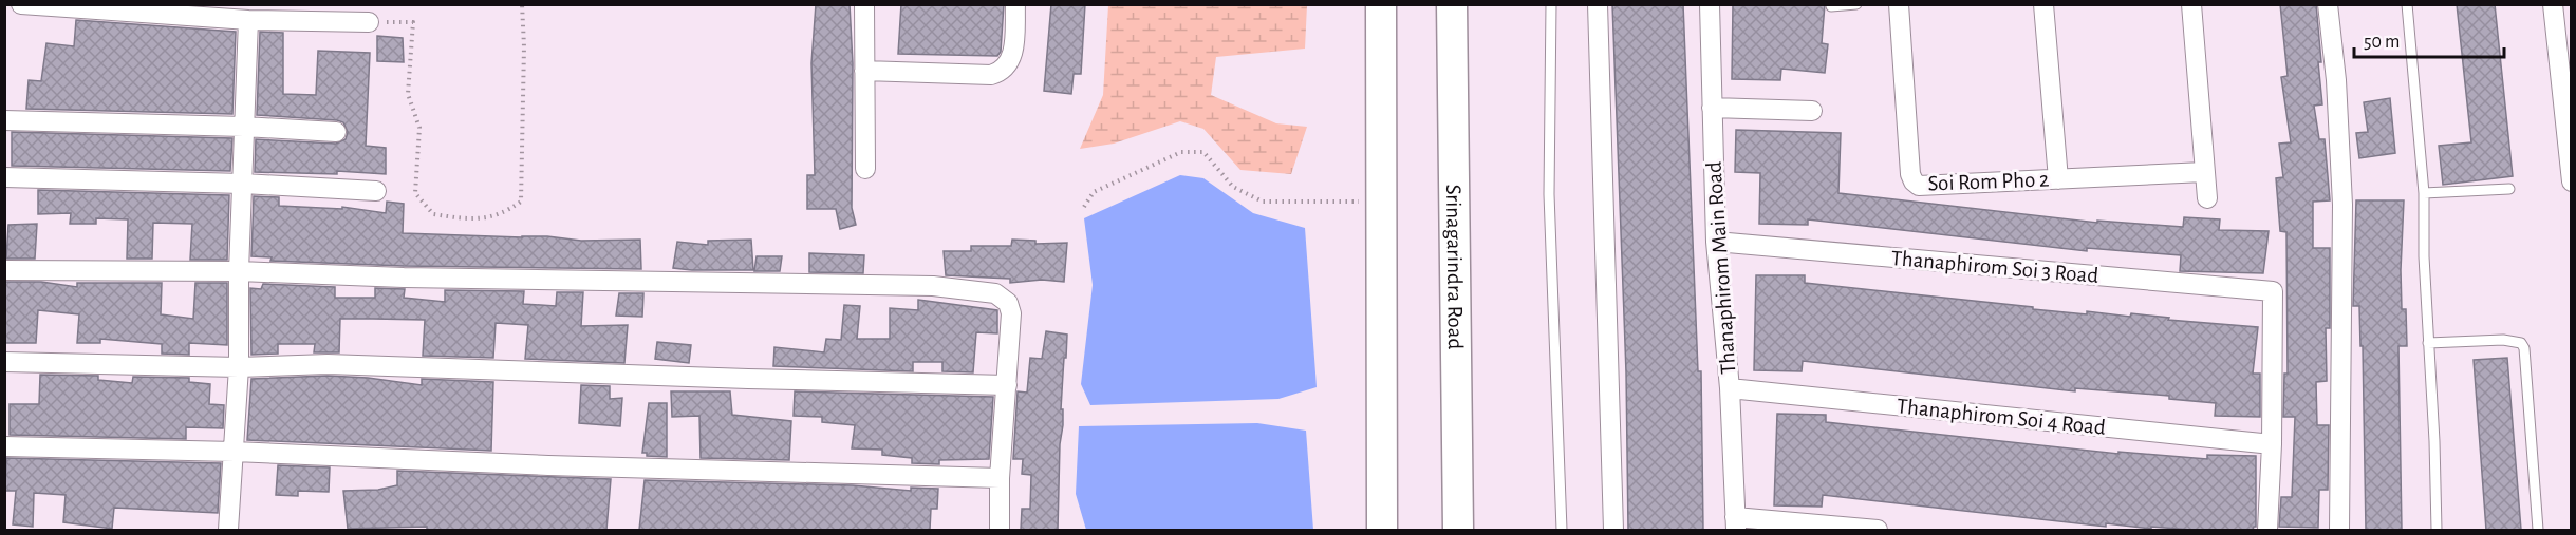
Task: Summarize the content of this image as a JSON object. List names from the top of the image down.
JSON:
{
  "streets": {
    "main road": ["Srinagarindra Road"],
    "street": [
      "Soi Rom Pho 2",
      "Thanaphirom Soi 3 Road",
      "Thanaphirom Main Road",
      "Thanaphirom Soi 4 Road"
    ]
  },
  "crossings": [
    ["Thanaphirom Soi 3 Road", "Thanaphirom Main Road"],
    ["Thanaphirom Soi 3 Road", "Thanaphirom Soi 4 Road"],
    ["Thanaphirom Main Road", "Thanaphirom Soi 4 Road"]
  ],
  "scale_bar": "50 m"
}
